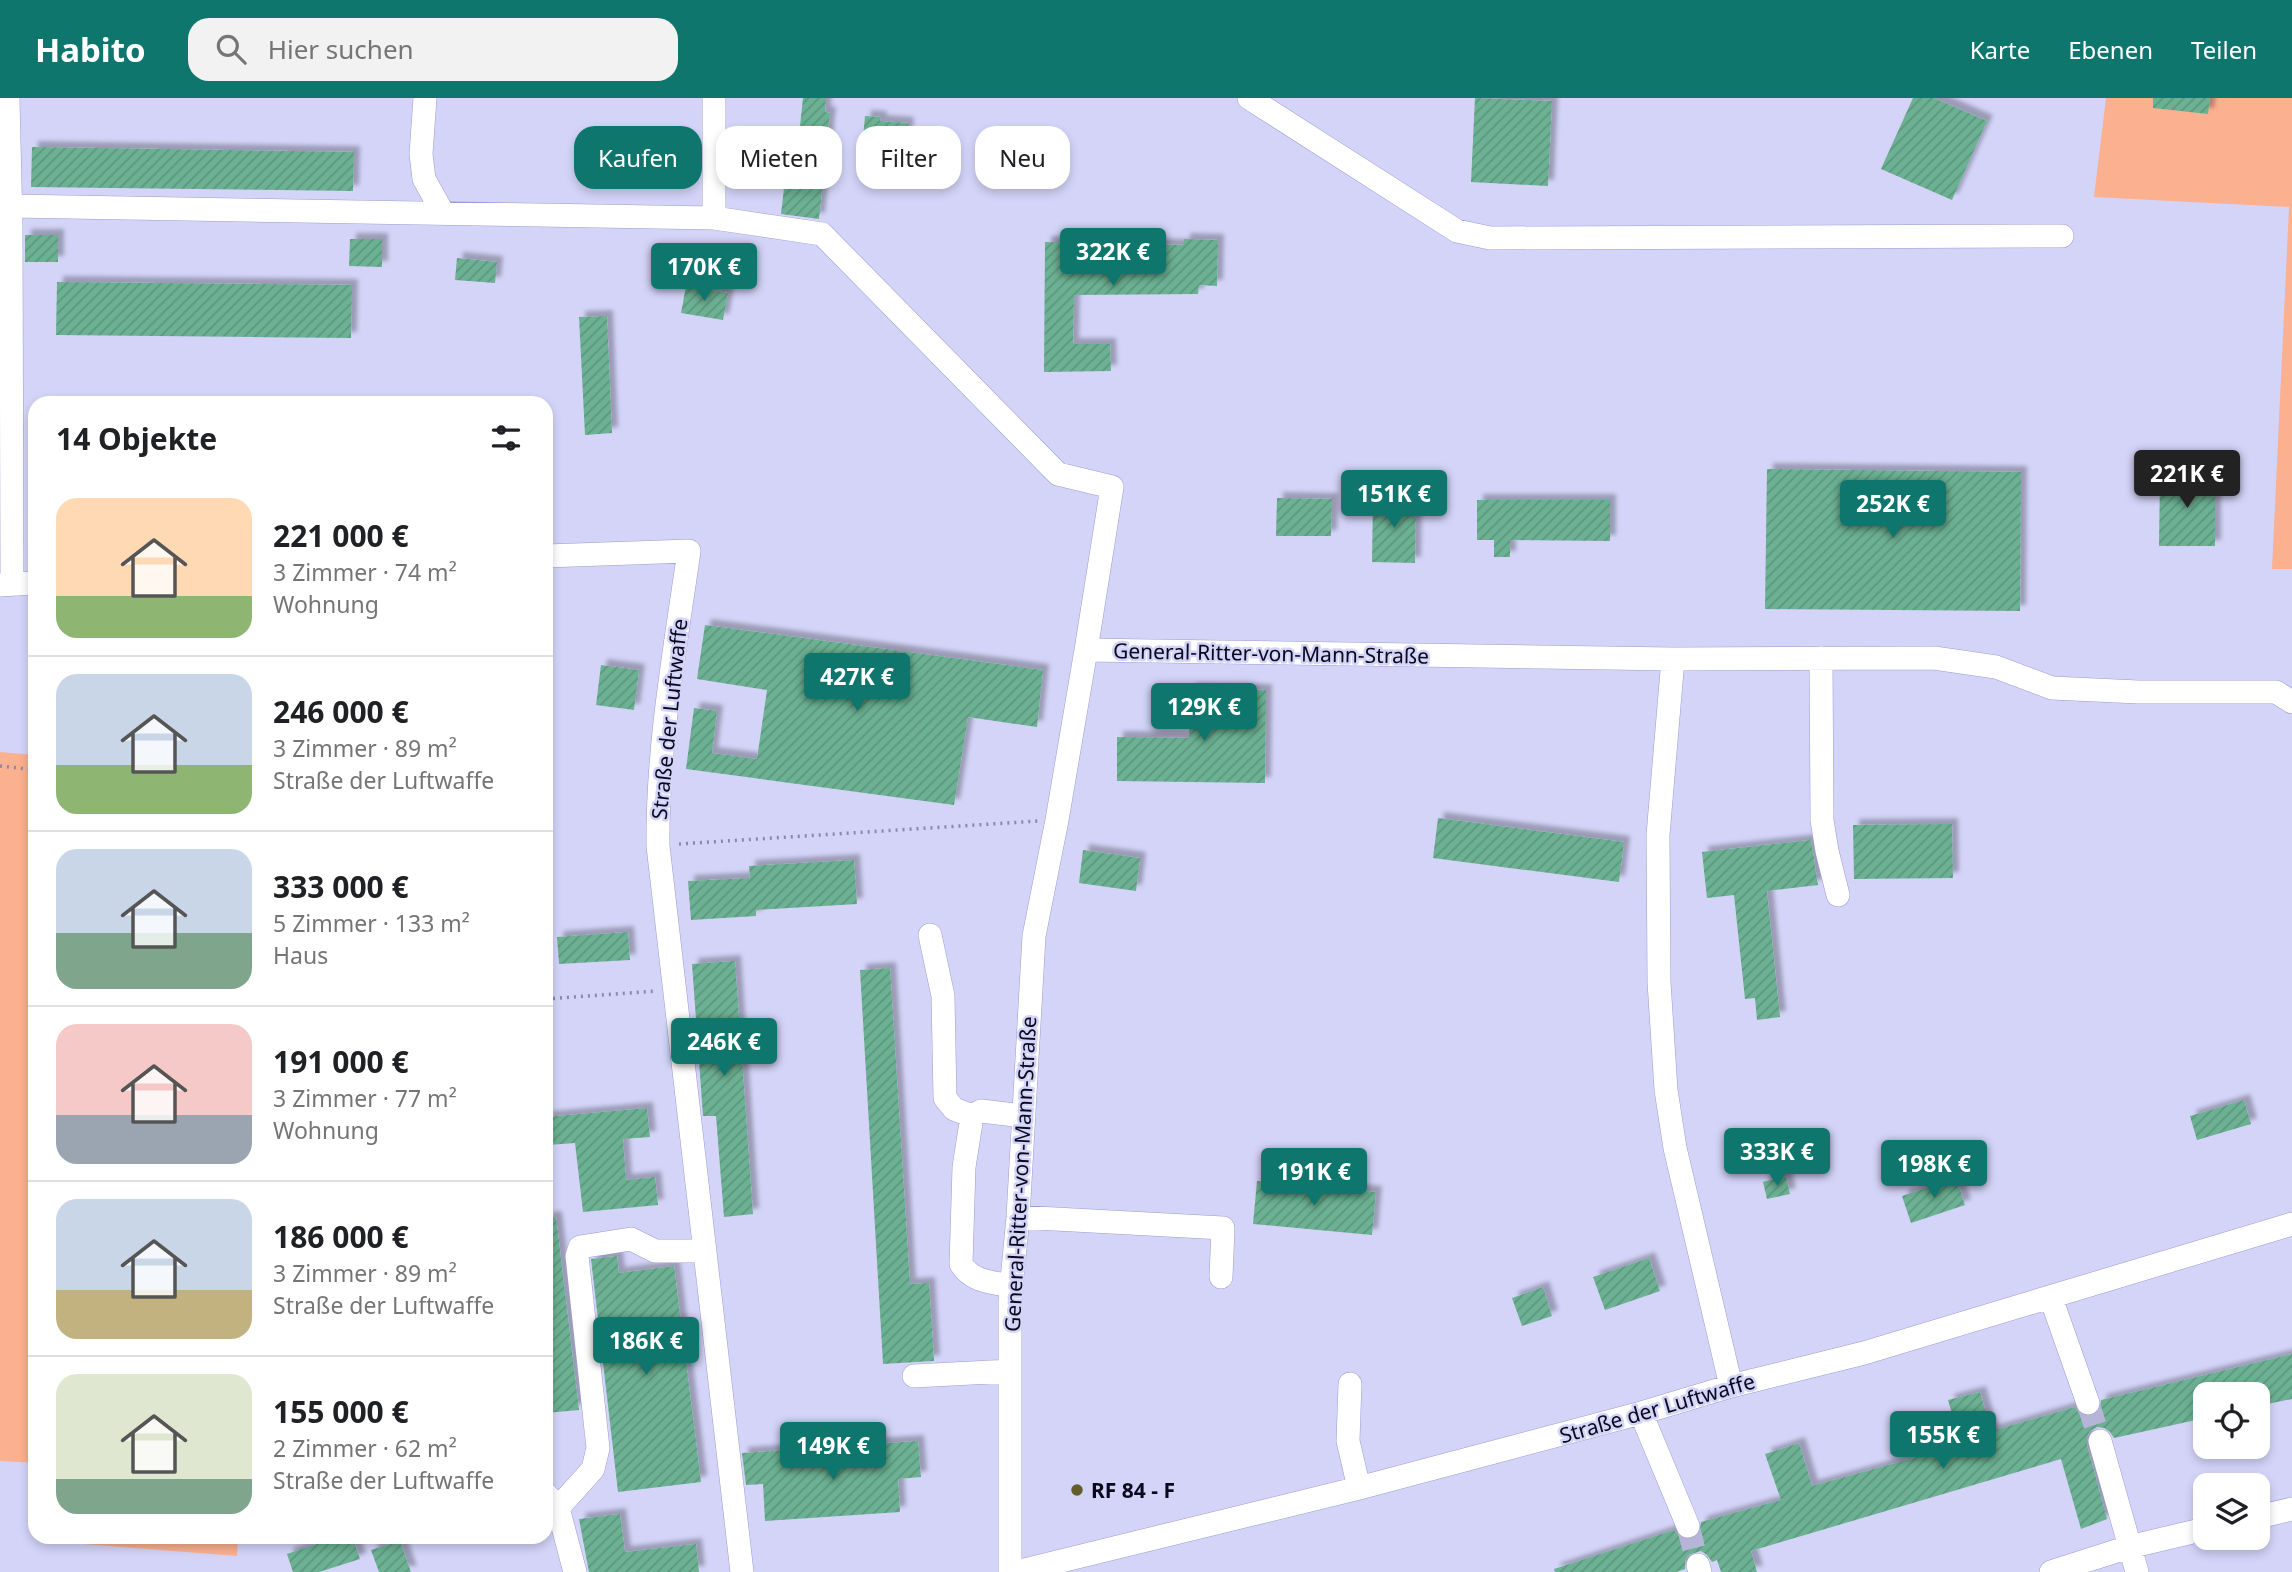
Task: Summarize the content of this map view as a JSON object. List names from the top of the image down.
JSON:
{
  "streets": {
    "street": ["General-Ritter-von-Mann-Straße", "Straße der Luftwaffe"]
  },
  "places": ["RF 84 - F"],
  "page": {
    "header": "Habito",
    "search": "Hier suchen",
    "nav": ["Karte", "Ebenen", "Teilen"],
    "chip": [
      "Kaufen",
      "Mieten",
      "Filter",
      "Neu"
    ],
    "price": [
      "322K €",
      "170K €",
      "221K €",
      "151K €",
      "252K €",
      "427K €",
      "129K €",
      "246K €",
      "333K €",
      "198K €",
      "191K €",
      "186K €",
      "155K €",
      "149K €"
    ],
    "heading": "14 Objekte",
    "list": [
      {
        "name": "221 000 €",
        "note": "3 Zimmer · 74 m² · Wohnung"
      },
      {
        "name": "246 000 €",
        "note": "3 Zimmer · 89 m² · Straße der Luftwaffe"
      },
      {
        "name": "333 000 €",
        "note": "5 Zimmer · 133 m² · Haus"
      },
      {
        "name": "191 000 €",
        "note": "3 Zimmer · 77 m² · Wohnung"
      },
      {
        "name": "186 000 €",
        "note": "3 Zimmer · 89 m² · Straße der Luftwaffe"
      },
      {
        "name": "155 000 €",
        "note": "2 Zimmer · 62 m² · Straße der Luftwaffe"
      }
    ]
  }
}
